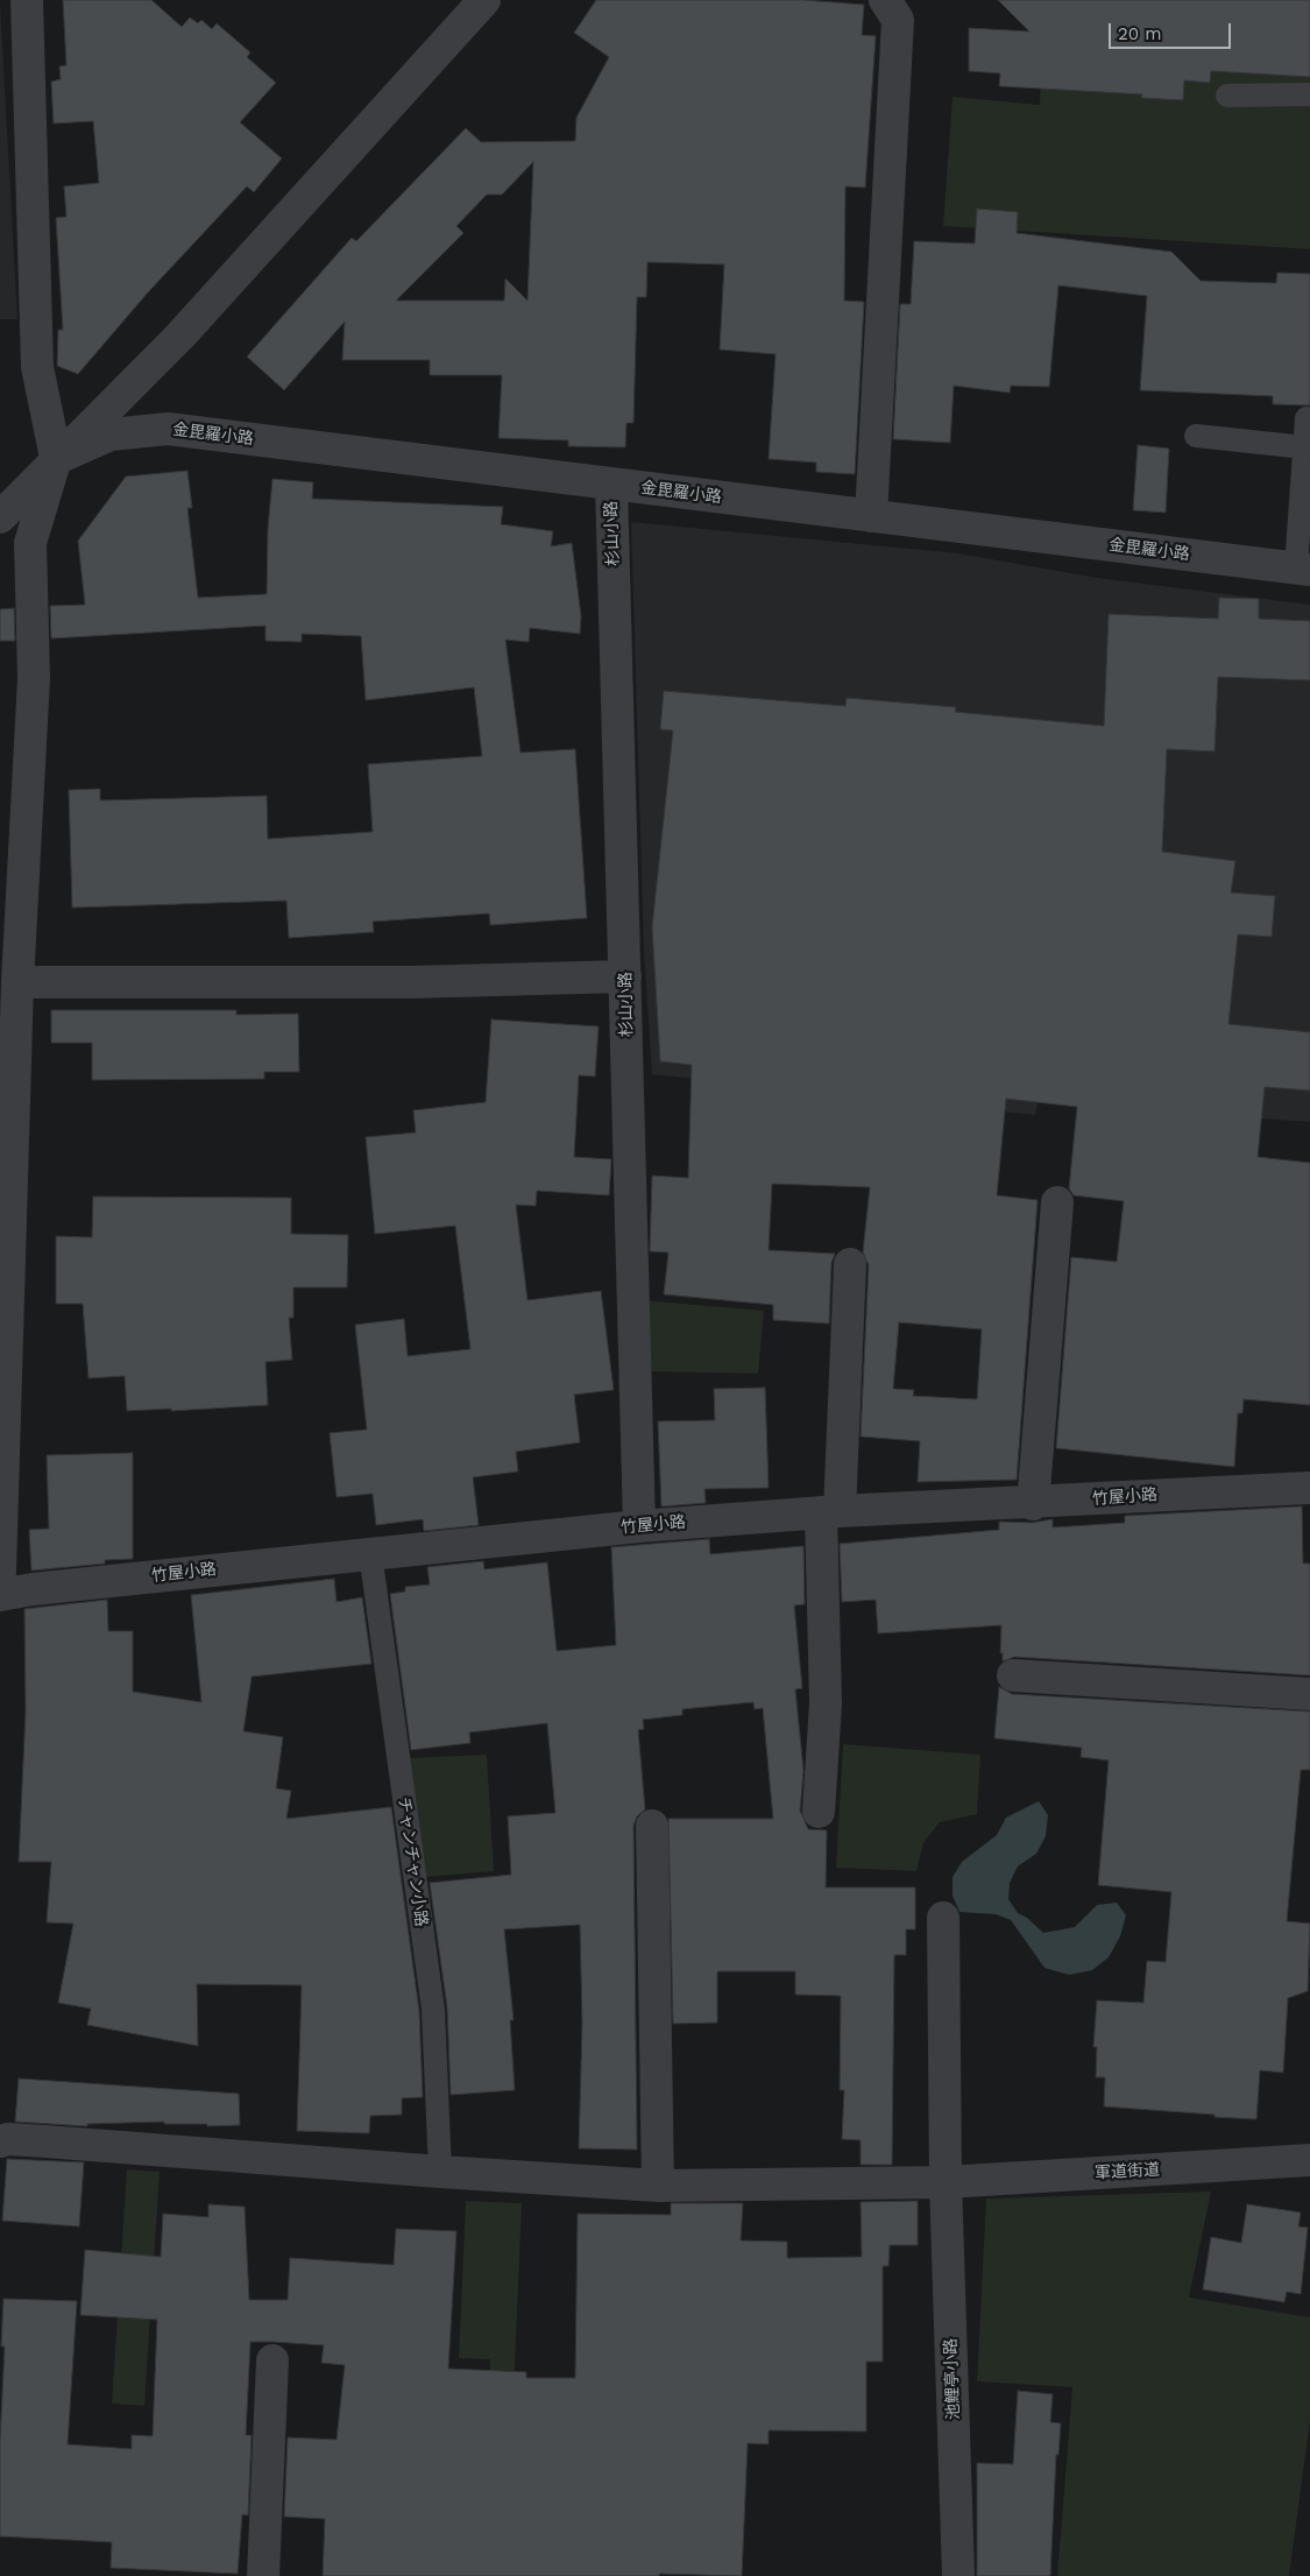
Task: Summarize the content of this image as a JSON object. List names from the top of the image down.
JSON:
{
  "streets": {
    "street": [
      "金毘羅小路",
      "杉山小路",
      "竹屋小路",
      "軍道街道",
      "池鯉亭小路"
    ],
    "lane": ["チャンチャン小路"]
  },
  "crossings": [
    ["金毘羅小路", "杉山小路"],
    ["杉山小路", "竹屋小路"],
    ["竹屋小路", "チャンチャン小路"],
    ["チャンチャン小路", "軍道街道"],
    ["軍道街道", "池鯉亭小路"]
  ],
  "scale_bar": "20 m"
}
